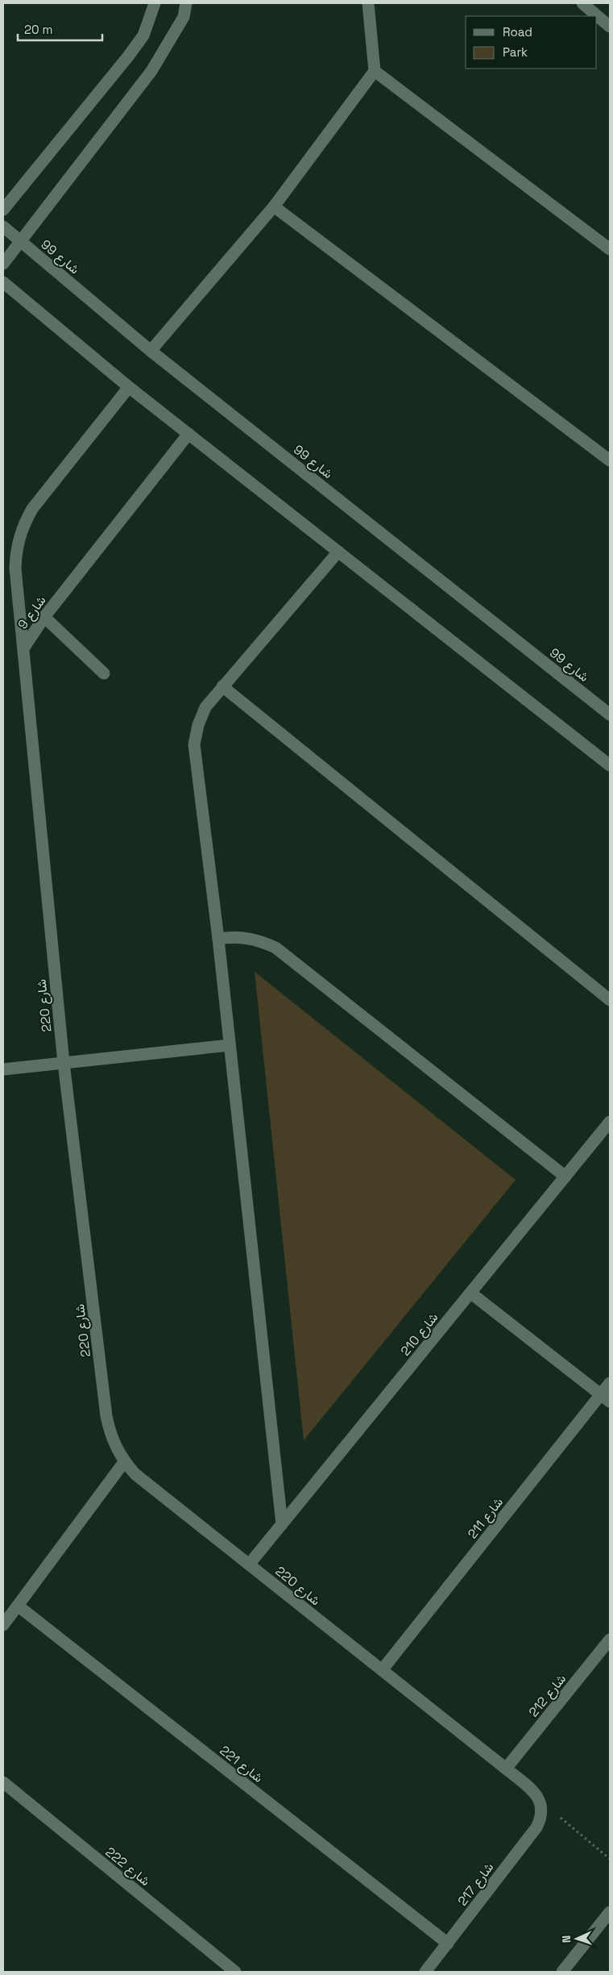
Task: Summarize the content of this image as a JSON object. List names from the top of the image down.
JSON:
{
  "streets": {
    "street": [
      "شارع 99",
      "شارع 9",
      "شارع 220",
      "شارع 210",
      "شارع 211",
      "شارع 212",
      "شارع 221",
      "شارع 222",
      "شارع 217"
    ]
  },
  "crossings": [
    ["شارع 9", "شارع 220"],
    ["شارع 220", "شارع 210"],
    ["شارع 220", "شارع 211"],
    ["شارع 220", "شارع 212"],
    ["شارع 220", "شارع 217"],
    ["شارع 221", "شارع 217"]
  ],
  "legend": ["Road", "Park"],
  "scale_bar": "20 m",
  "north": "left"
}
